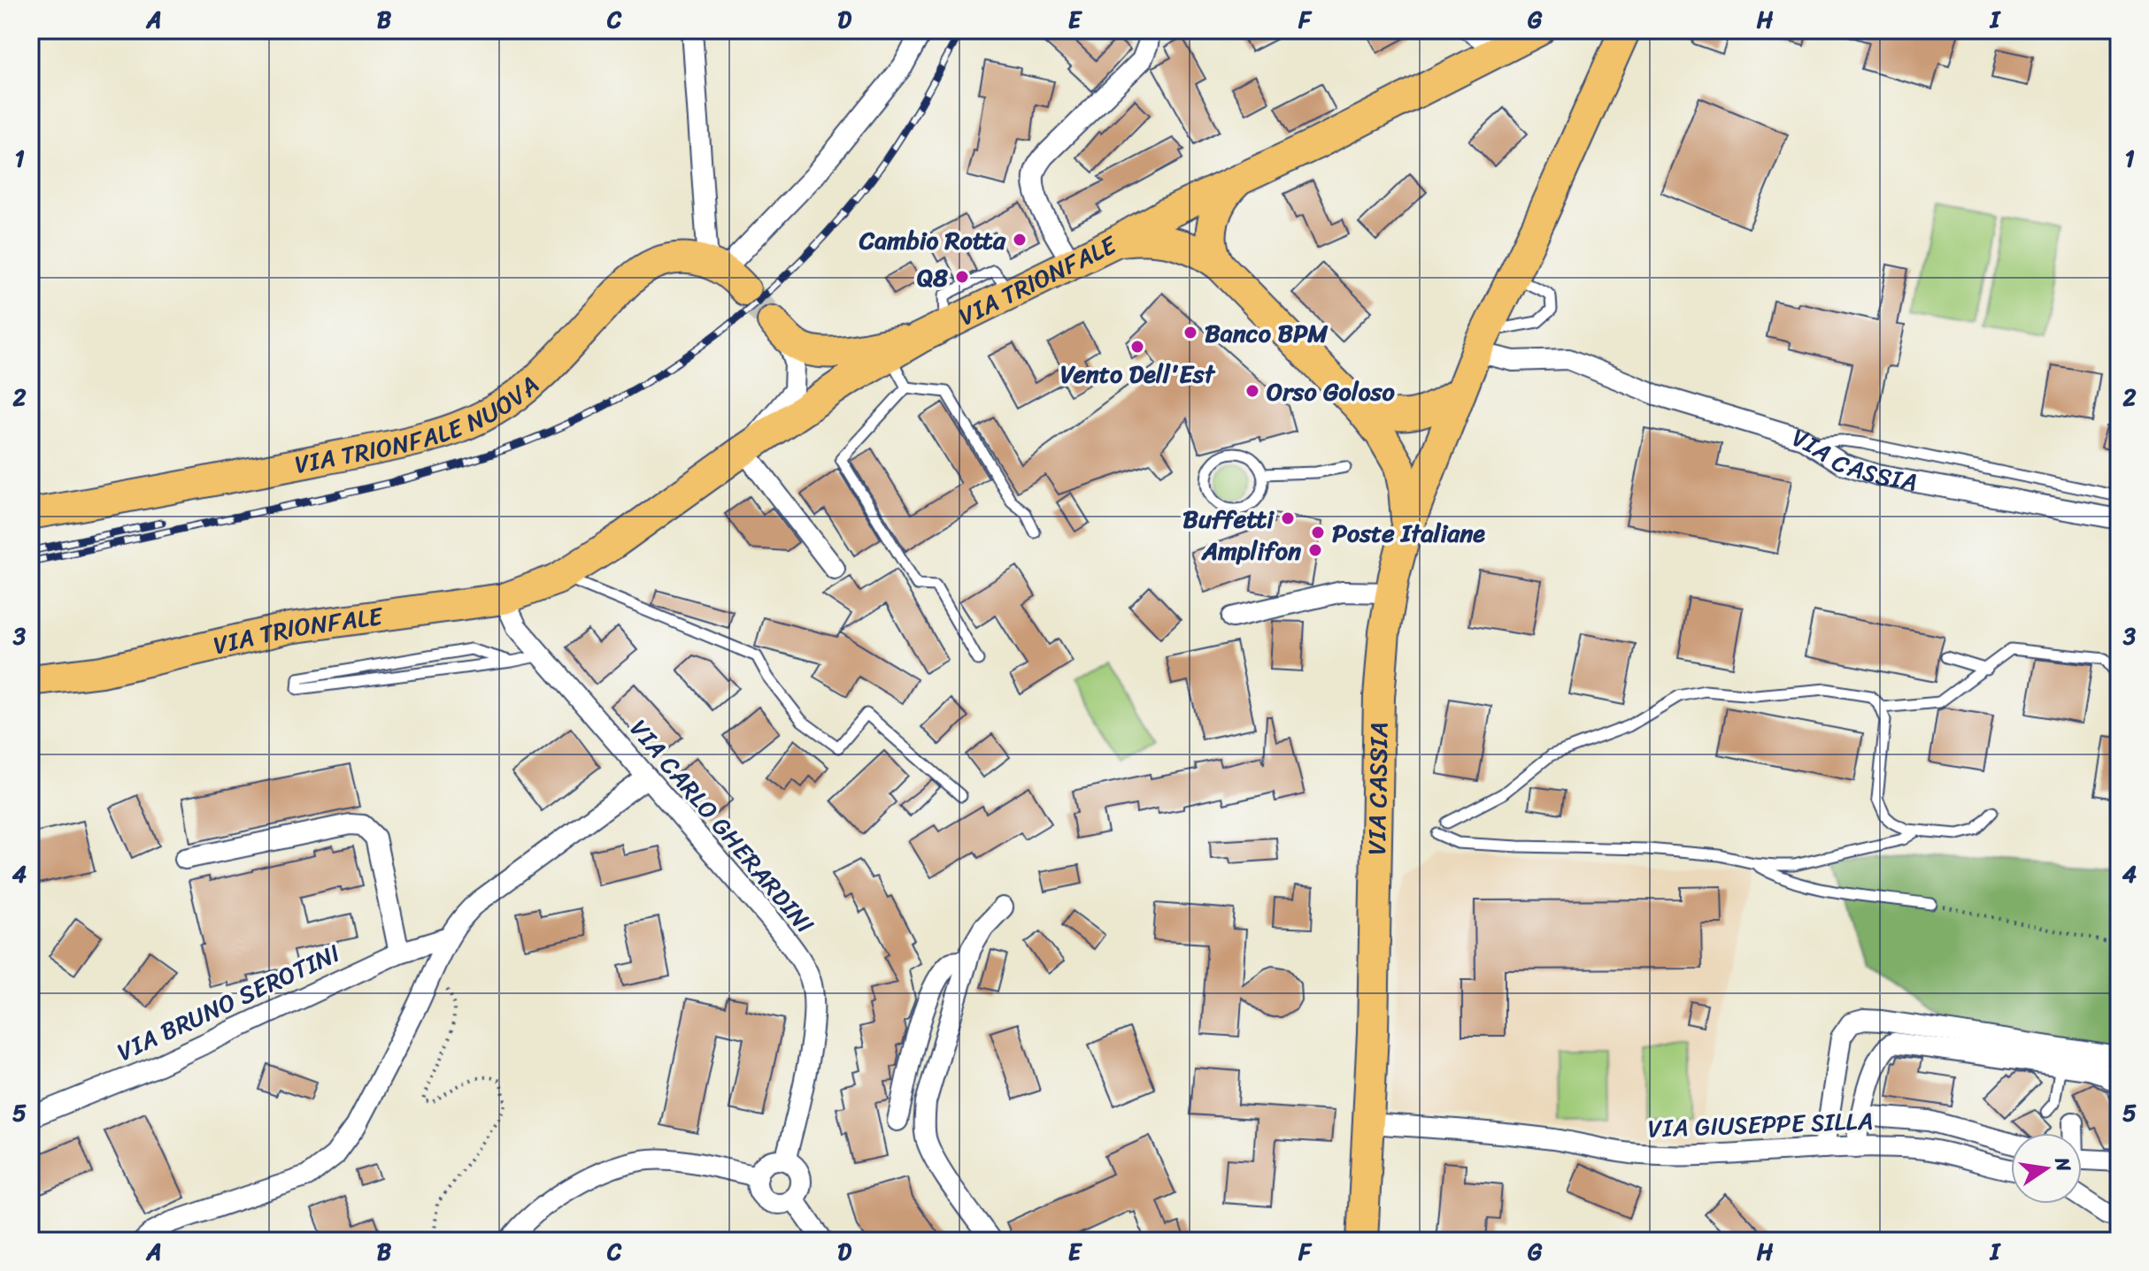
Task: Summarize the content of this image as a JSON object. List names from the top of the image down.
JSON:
{
  "streets": {
    "main road": ["VIA TRIONFALE", "VIA TRIONFALE NUOVA", "VIA CASSIA"],
    "street": ["VIA CARLO GHERARDINI", "VIA BRUNO SEROTINI", "VIA GIUSEPPE SILLA"]
  },
  "crossings": [
    ["VIA TRIONFALE", "VIA CARLO GHERARDINI"],
    ["VIA CASSIA", "VIA GIUSEPPE SILLA"]
  ],
  "places": [
    "Cambio Rotta",
    "Q8",
    "Banco BPM",
    "Vento Dell'Est",
    "Orso Goloso",
    "Buffetti",
    "Poste Italiane",
    "Amplifon"
  ],
  "north": "right",
  "grid": {
    "columns": [
      "A",
      "B",
      "C",
      "D",
      "E",
      "F",
      "G",
      "H",
      "I"
    ],
    "rows": [
      "1",
      "2",
      "3",
      "4",
      "5"
    ]
  }
}
